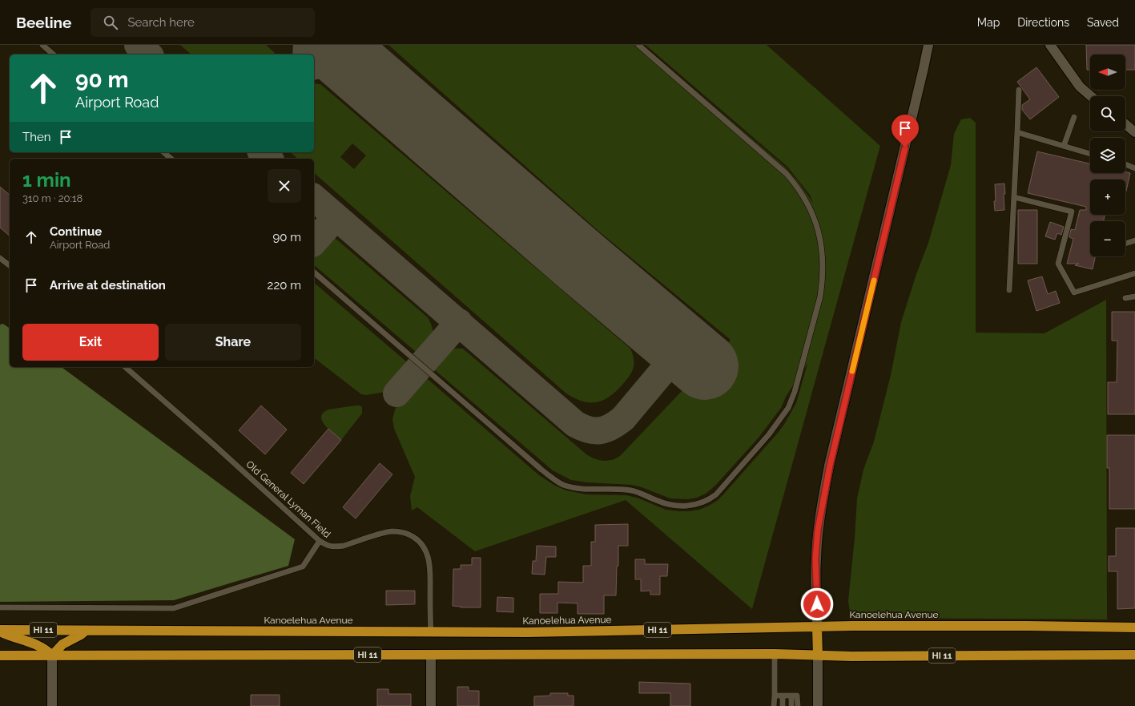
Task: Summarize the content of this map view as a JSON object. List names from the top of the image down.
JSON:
{
  "streets": {
    "highway": ["Kanoelehua Avenue", "HI 11"],
    "lane": ["Old General Lyman Field"]
  },
  "crossings": [
    ["Old General Lyman Field", "Kanoelehua Avenue"]
  ],
  "north": "left",
  "page": {
    "header": "Beeline",
    "search": "Search here",
    "nav": ["Map", "Directions", "Saved"],
    "map_buttons": ["+", "−"],
    "turn": ["90 m", "Airport Road"],
    "then": "Then",
    "heading": ["1 min", "310 m · 20:18"],
    "list": [
      {
        "name": "Continue",
        "note": "Airport Road",
        "value": "90 m"
      },
      {
        "name": "Arrive at destination",
        "value": "220 m"
      }
    ],
    "buttons": ["Exit", "Share"]
  }
}
